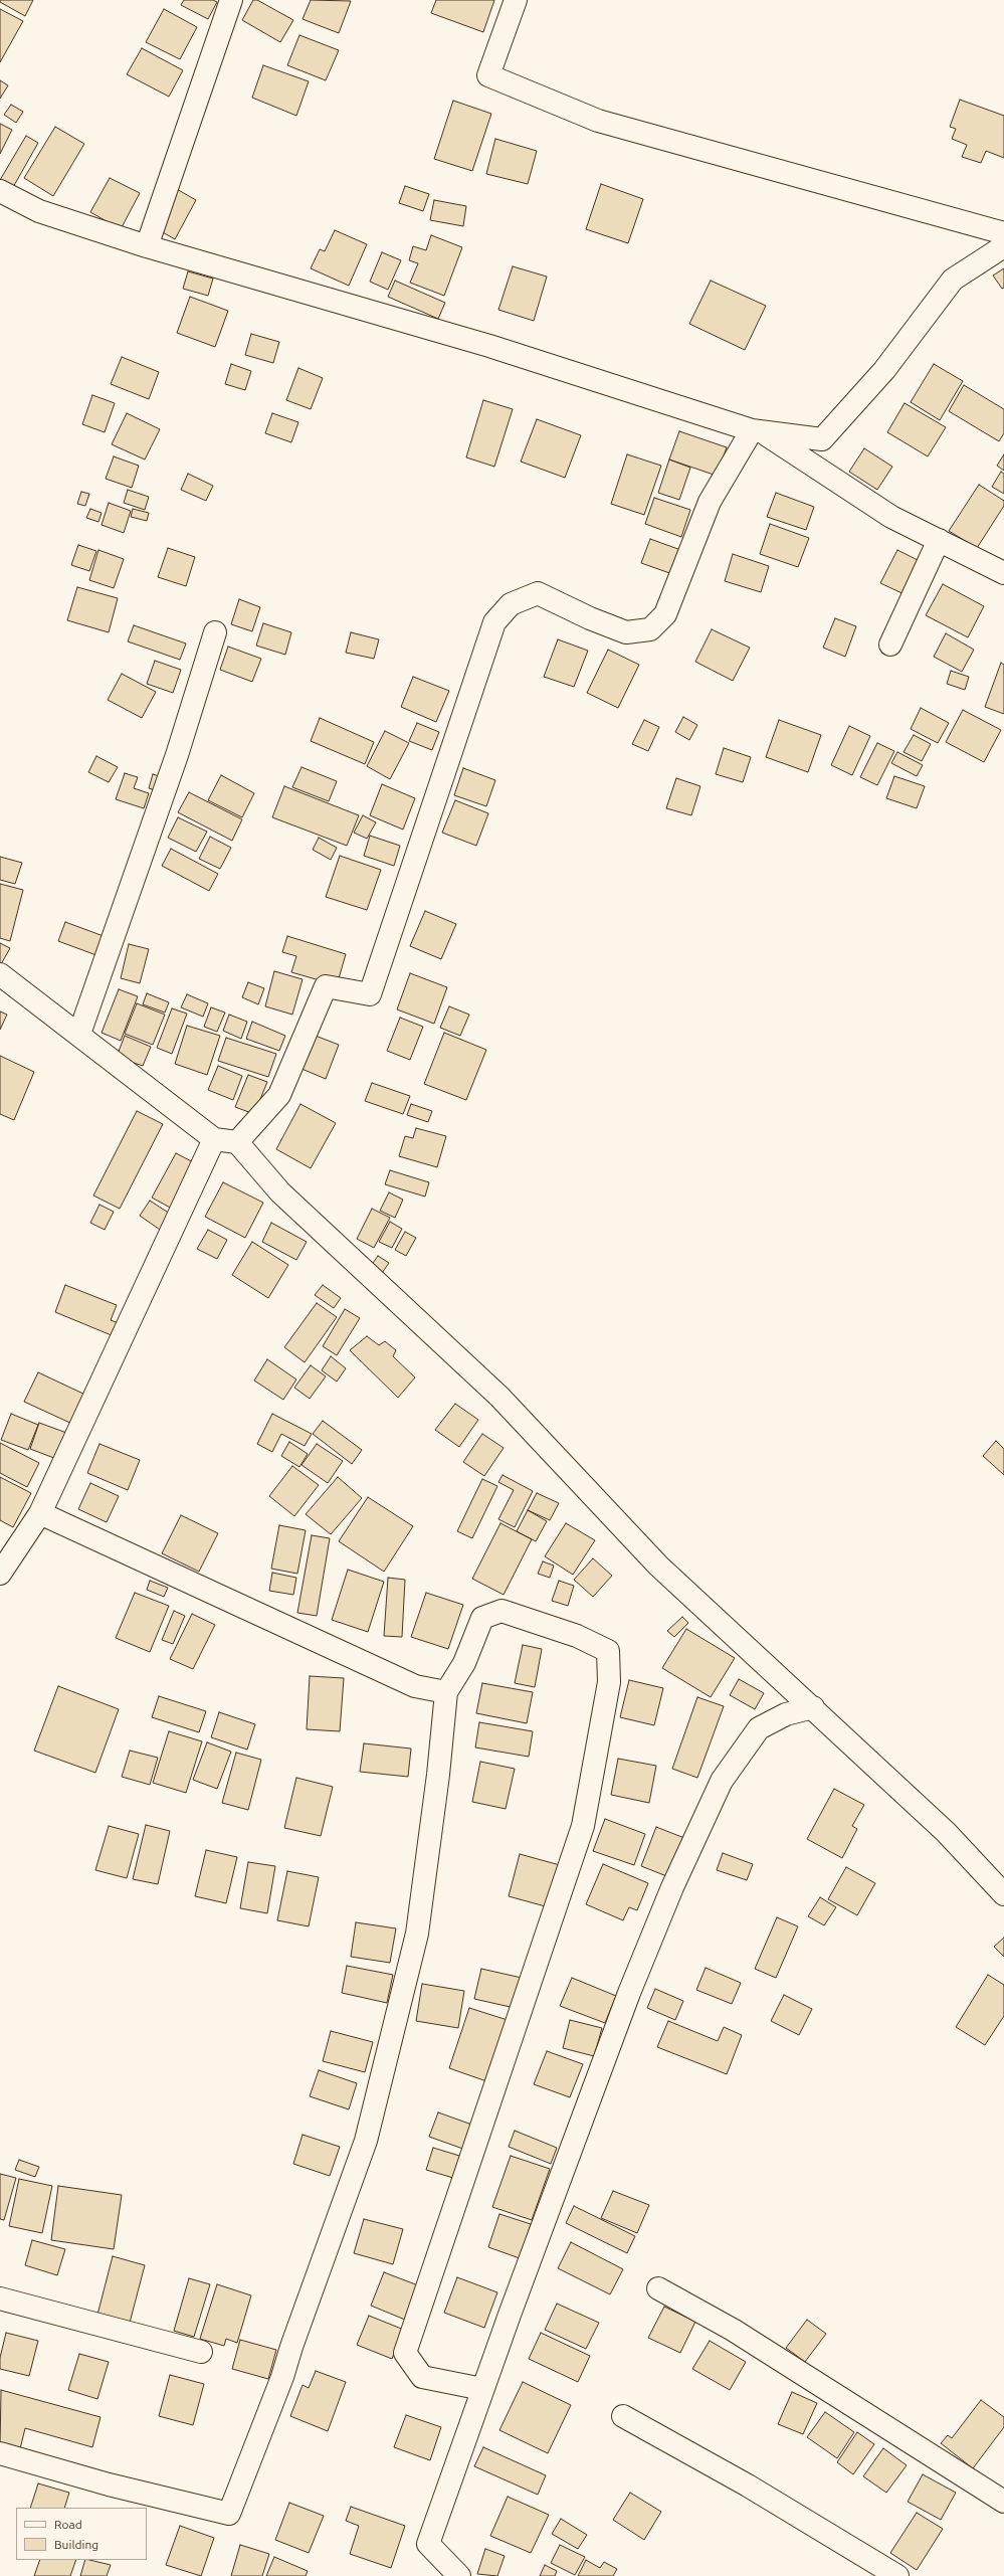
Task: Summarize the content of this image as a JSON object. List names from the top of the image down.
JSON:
{
  "legend": ["Road", "Building"]
}
